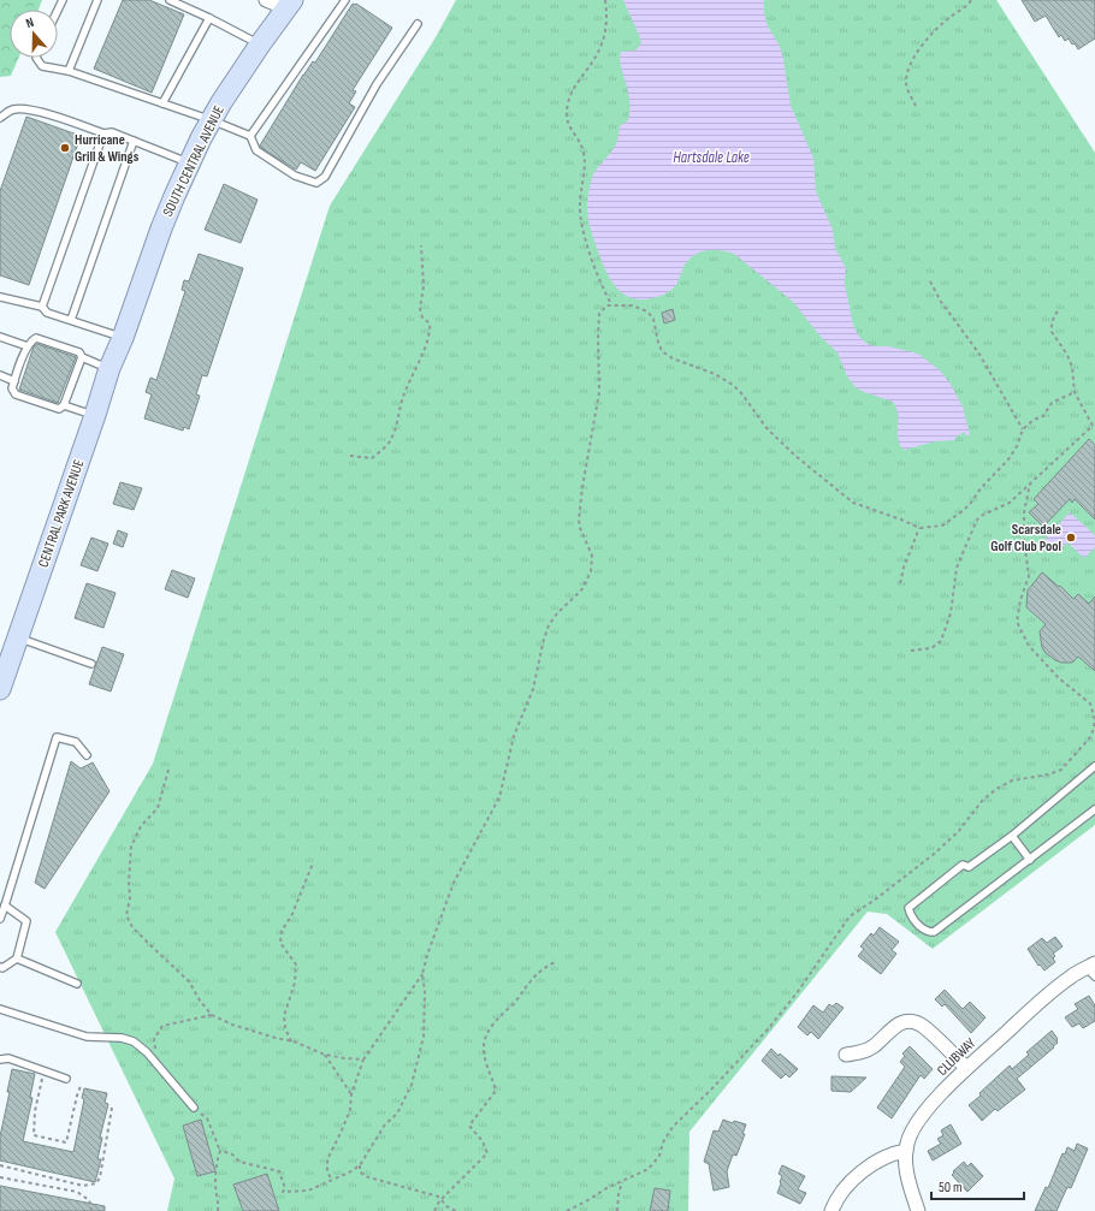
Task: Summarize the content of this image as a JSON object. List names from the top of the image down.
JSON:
{
  "streets": {
    "main road": ["SOUTH CENTRAL AVENUE", "CENTRAL PARK AVENUE"],
    "street": ["CLUBWAY"]
  },
  "crossings": [
    ["SOUTH CENTRAL AVENUE", "CENTRAL PARK AVENUE"]
  ],
  "water": ["Hartsdale Lake"],
  "places": ["Hurricane Grill & Wings", "Scarsdale Golf Club Pool"],
  "scale_bar": "50 m",
  "north": "top"
}
